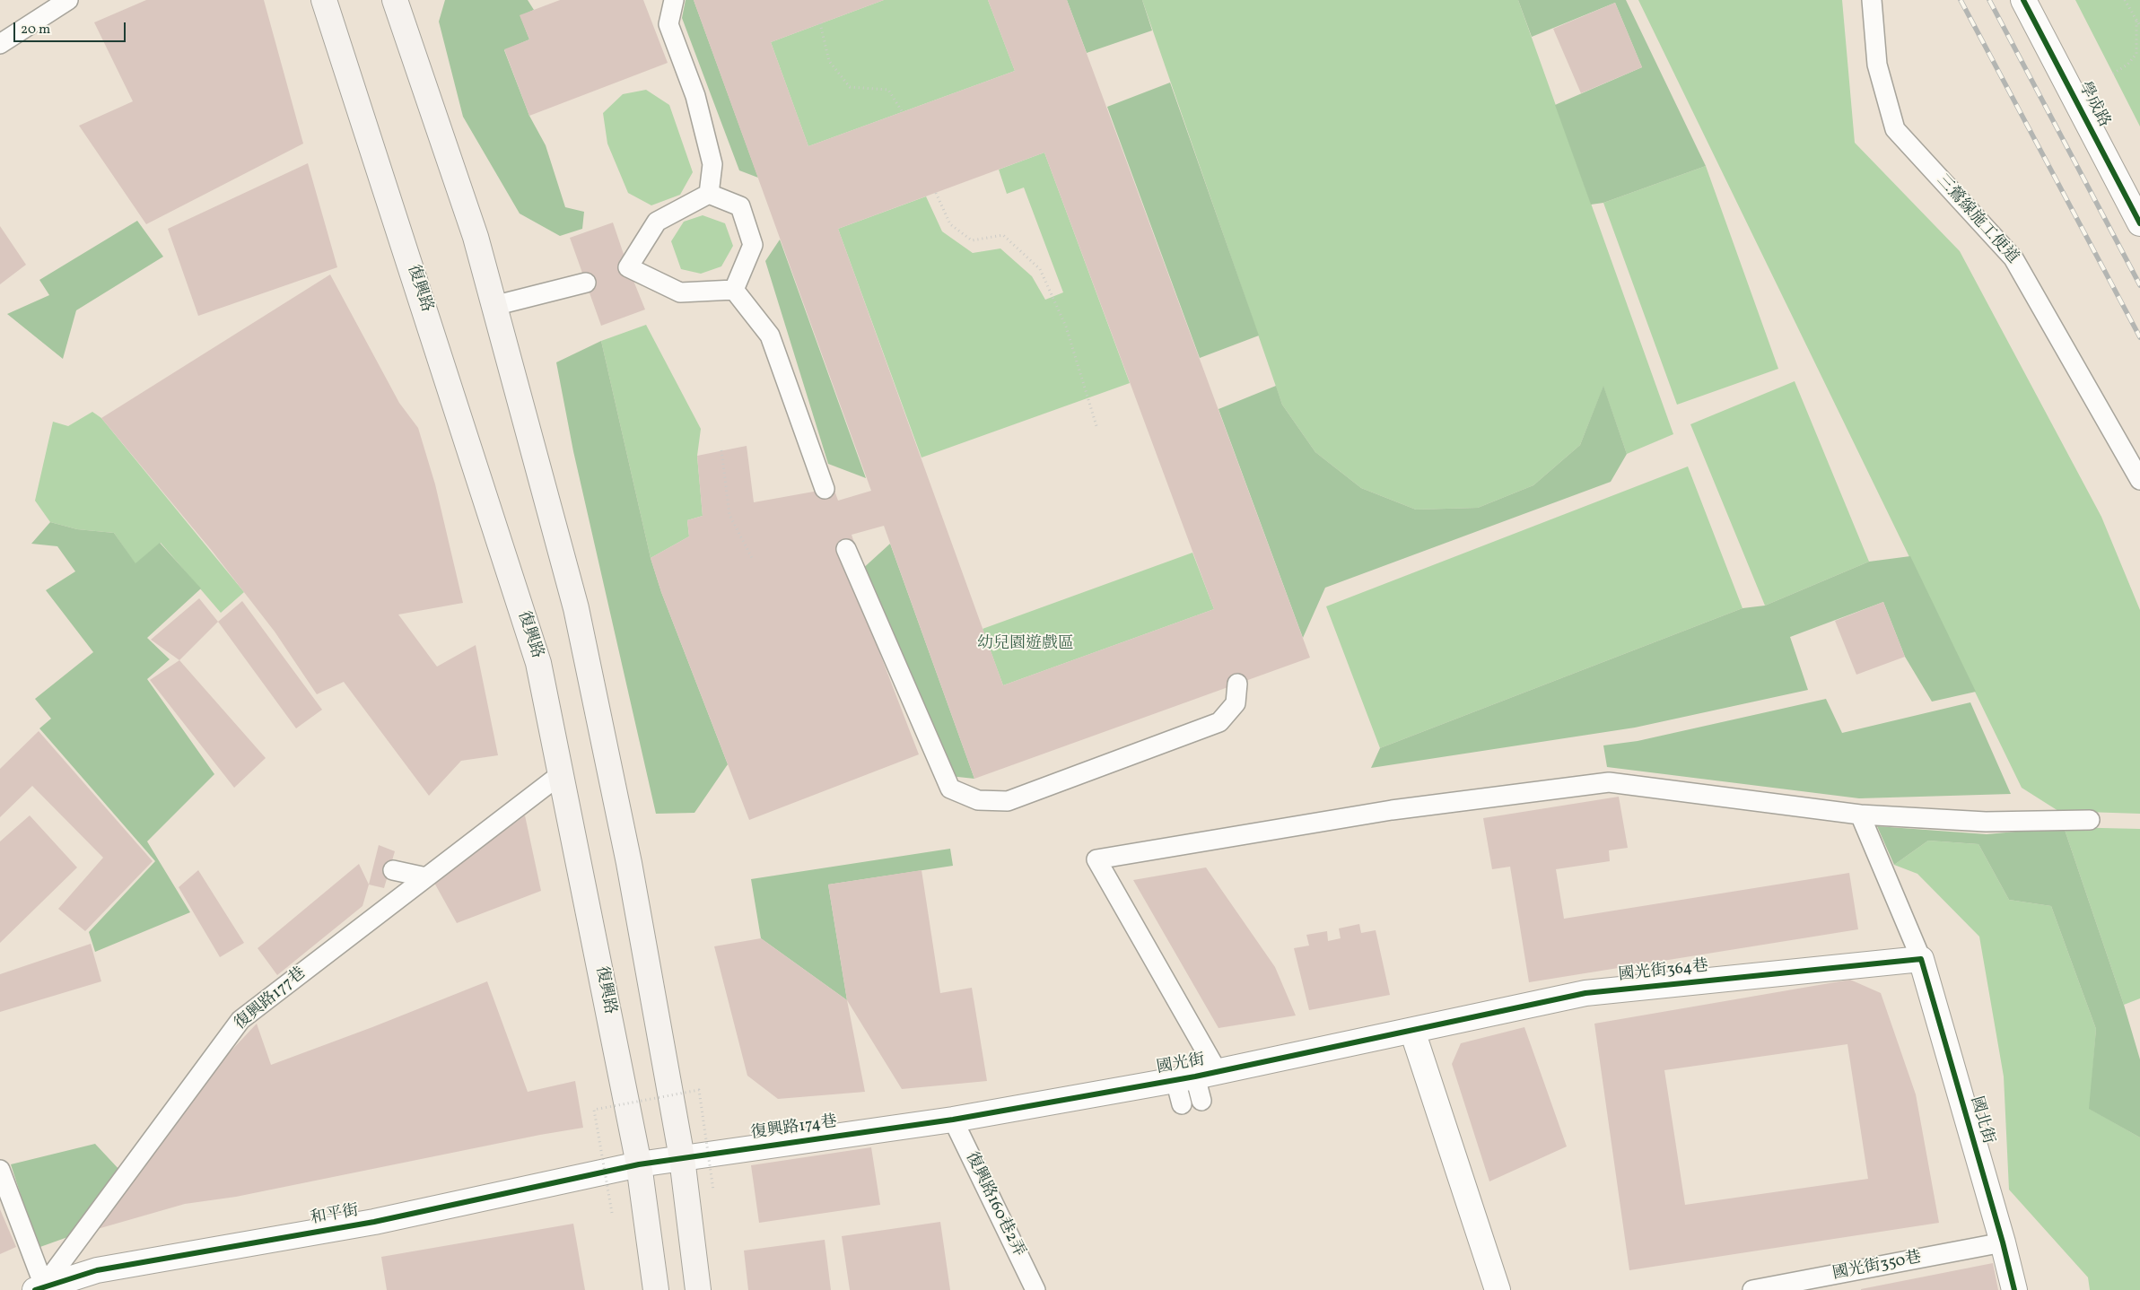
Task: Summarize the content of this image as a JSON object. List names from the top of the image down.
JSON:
{
  "streets": {
    "main road": ["復興路"],
    "street": [
      "學成路",
      "國光街364巷",
      "國光街",
      "國北街",
      "復興路174巷",
      "和平街"
    ],
    "lane": [
      "三鶯線施工便道",
      "復興路177巷",
      "復興路160巷2弄",
      "國光街350巷"
    ]
  },
  "crossings": [
    ["復興路", "復興路177巷"],
    ["復興路", "復興路174巷"],
    ["復興路", "和平街"],
    ["國光街364巷", "國光街"],
    ["國光街364巷", "國北街"],
    ["復興路177巷", "和平街"],
    ["國光街", "復興路174巷"],
    ["國光街", "復興路160巷2弄"],
    ["國北街", "國光街350巷"],
    ["復興路174巷", "復興路160巷2弄"],
    ["復興路174巷", "和平街"]
  ],
  "parks": ["幼兒園遊戲區"],
  "scale_bar": "20 m"
}
